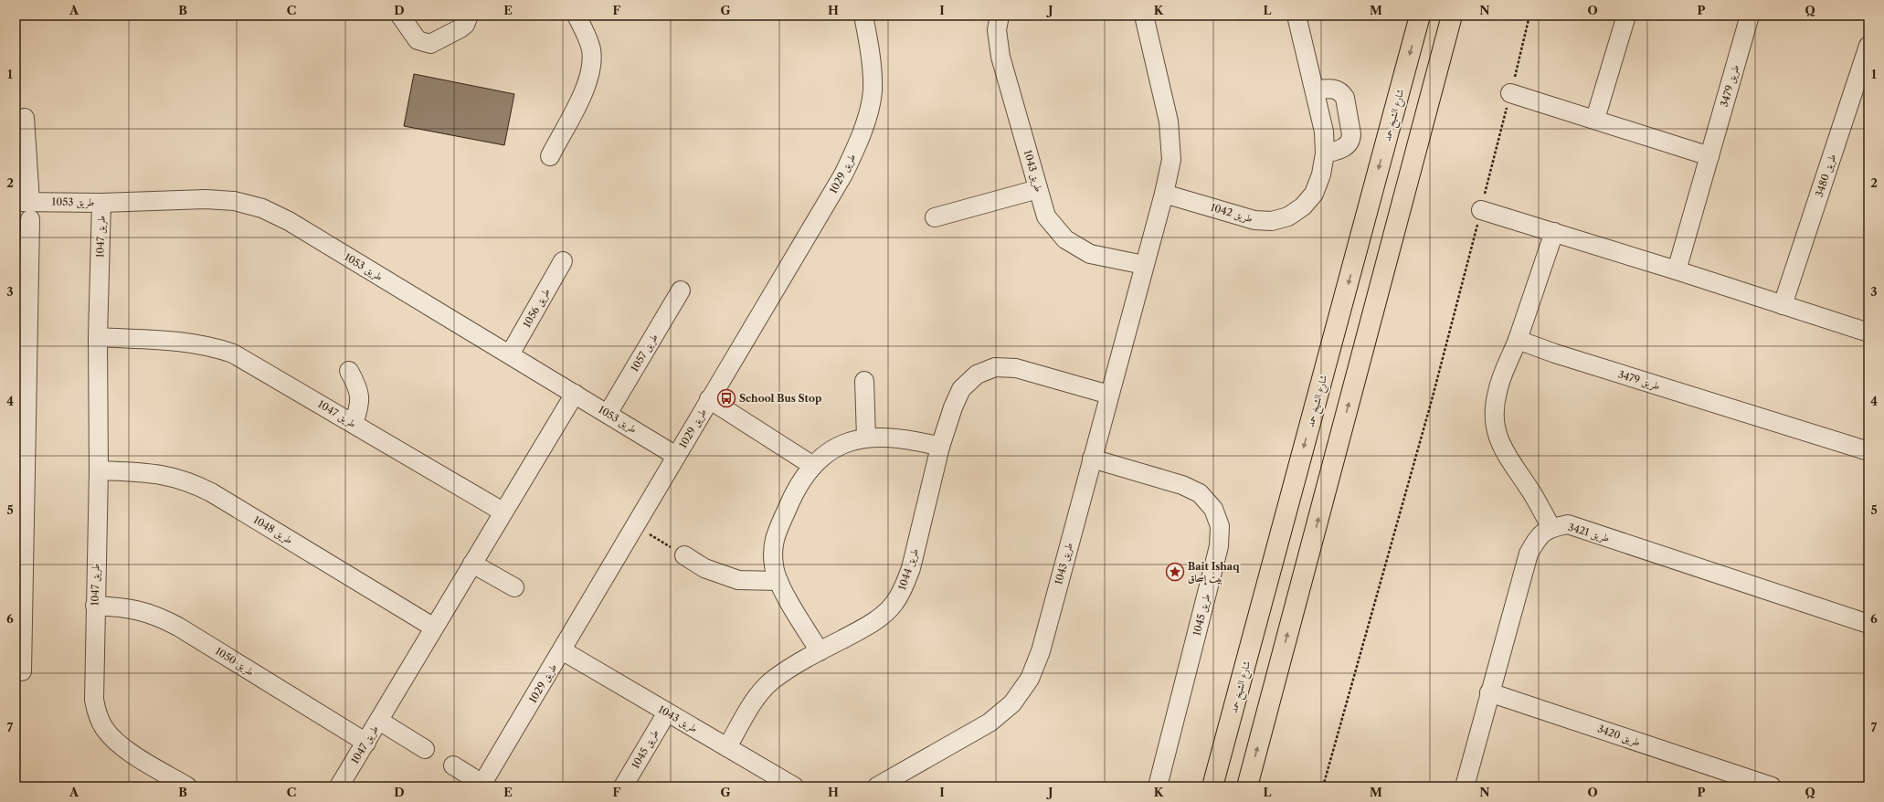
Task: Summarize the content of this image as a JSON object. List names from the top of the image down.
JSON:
{
  "streets": {
    "main road": ["شارع الشيخ حمد"],
    "street": [
      "طريق 3479",
      "طريق 1043",
      "طريق 1029",
      "طريق 3480",
      "طريق 1053",
      "طريق 1042",
      "طريق 1047",
      "طريق 1056",
      "طريق 1057",
      "طريق 1048",
      "طريق 3421",
      "طريق 1044",
      "طريق 1045",
      "طريق 1050",
      "طريق 3420"
    ]
  },
  "crossings": [
    ["طريق 1043", "طريق 1029"],
    ["طريق 1043", "طريق 1042"],
    ["طريق 1043", "طريق 1044"],
    ["طريق 1043", "طريق 1045"],
    ["طريق 1029", "طريق 1053"],
    ["طريق 1053", "طريق 1047"],
    ["طريق 1053", "طريق 1056"],
    ["طريق 1053", "طريق 1057"],
    ["طريق 1047", "طريق 1048"],
    ["طريق 1047", "طريق 1050"],
    ["طريق 3421", "طريق 3420"]
  ],
  "places": {
    "bus stop": ["School Bus Stop"],
    "place": ["Bait Ishaq بيت إسحاق"]
  },
  "grid": {
    "columns": [
      "A",
      "B",
      "C",
      "D",
      "E",
      "F",
      "G",
      "H",
      "I",
      "J",
      "K",
      "L",
      "M",
      "N",
      "O",
      "P",
      "Q"
    ],
    "rows": [
      "1",
      "2",
      "3",
      "4",
      "5",
      "6",
      "7"
    ]
  }
}
